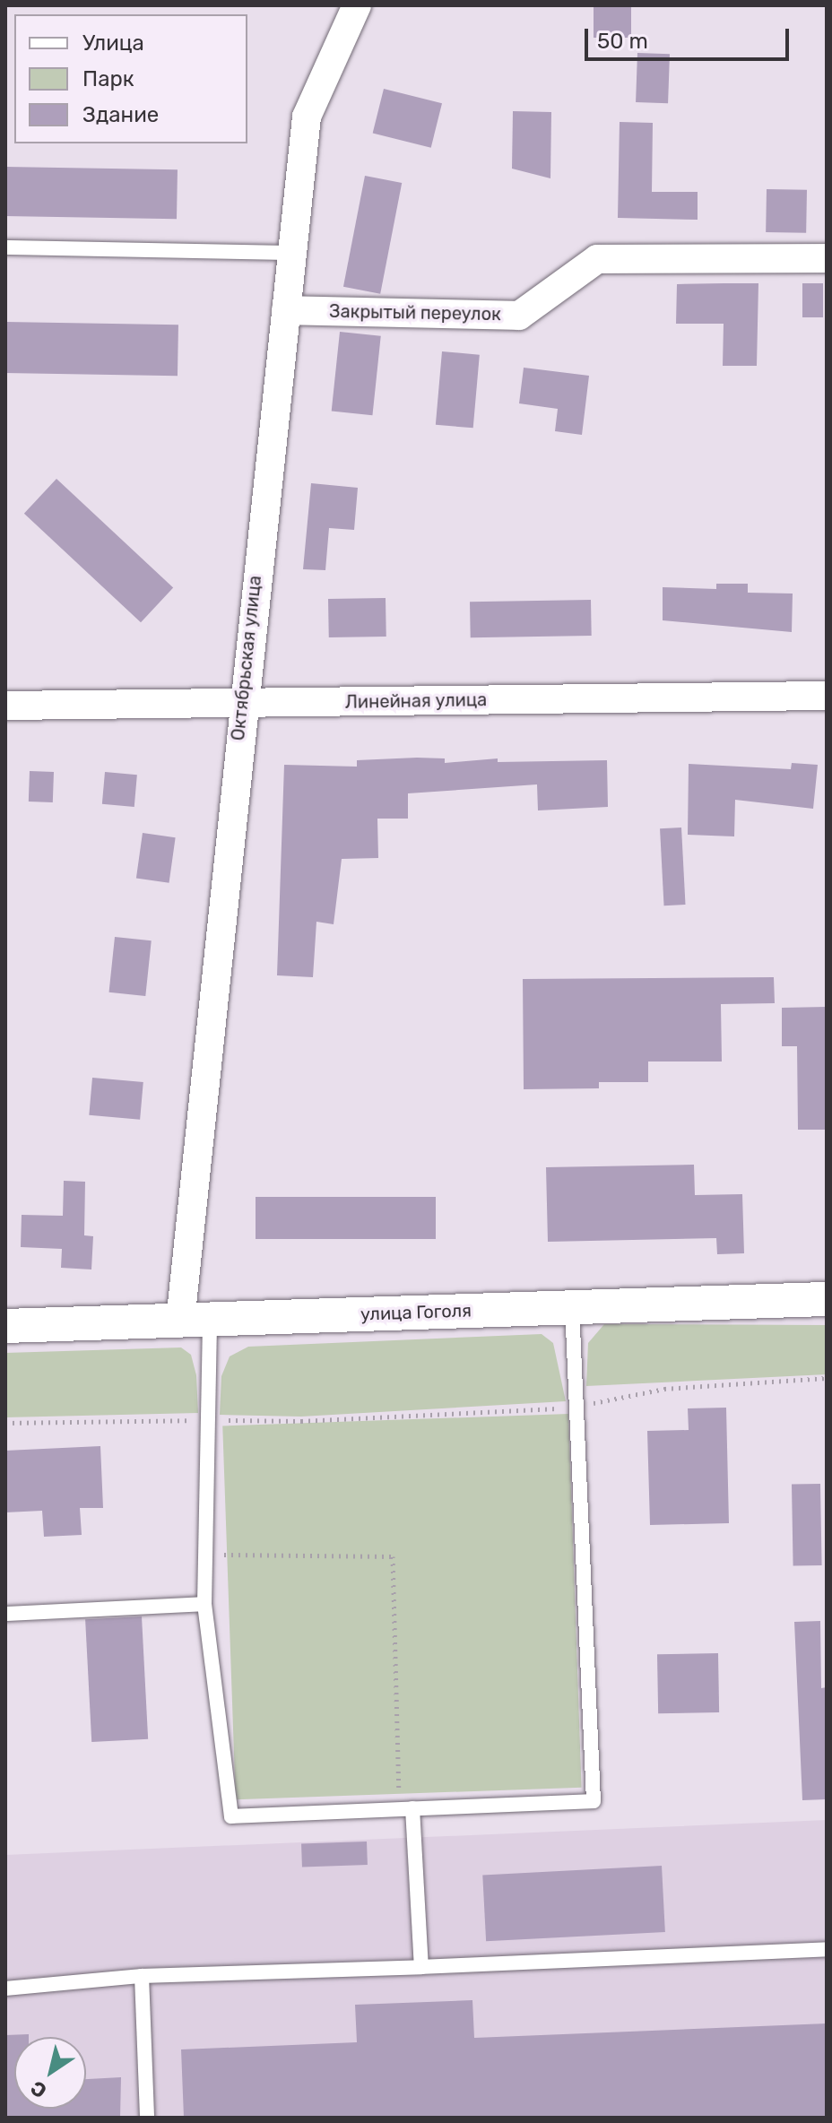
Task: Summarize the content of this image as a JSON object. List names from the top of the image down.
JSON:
{
  "streets": {
    "street": [
      "Закрытый переулок",
      "Октябрьская улица",
      "Линейная улица",
      "улица Гоголя"
    ]
  },
  "crossings": [
    ["Закрытый переулок", "Октябрьская улица"],
    ["Октябрьская улица", "Линейная улица"],
    ["Октябрьская улица", "улица Гоголя"]
  ],
  "legend": ["Улица", "Парк", "Здание"],
  "scale_bar": "50 m",
  "north": "bottom left"
}
